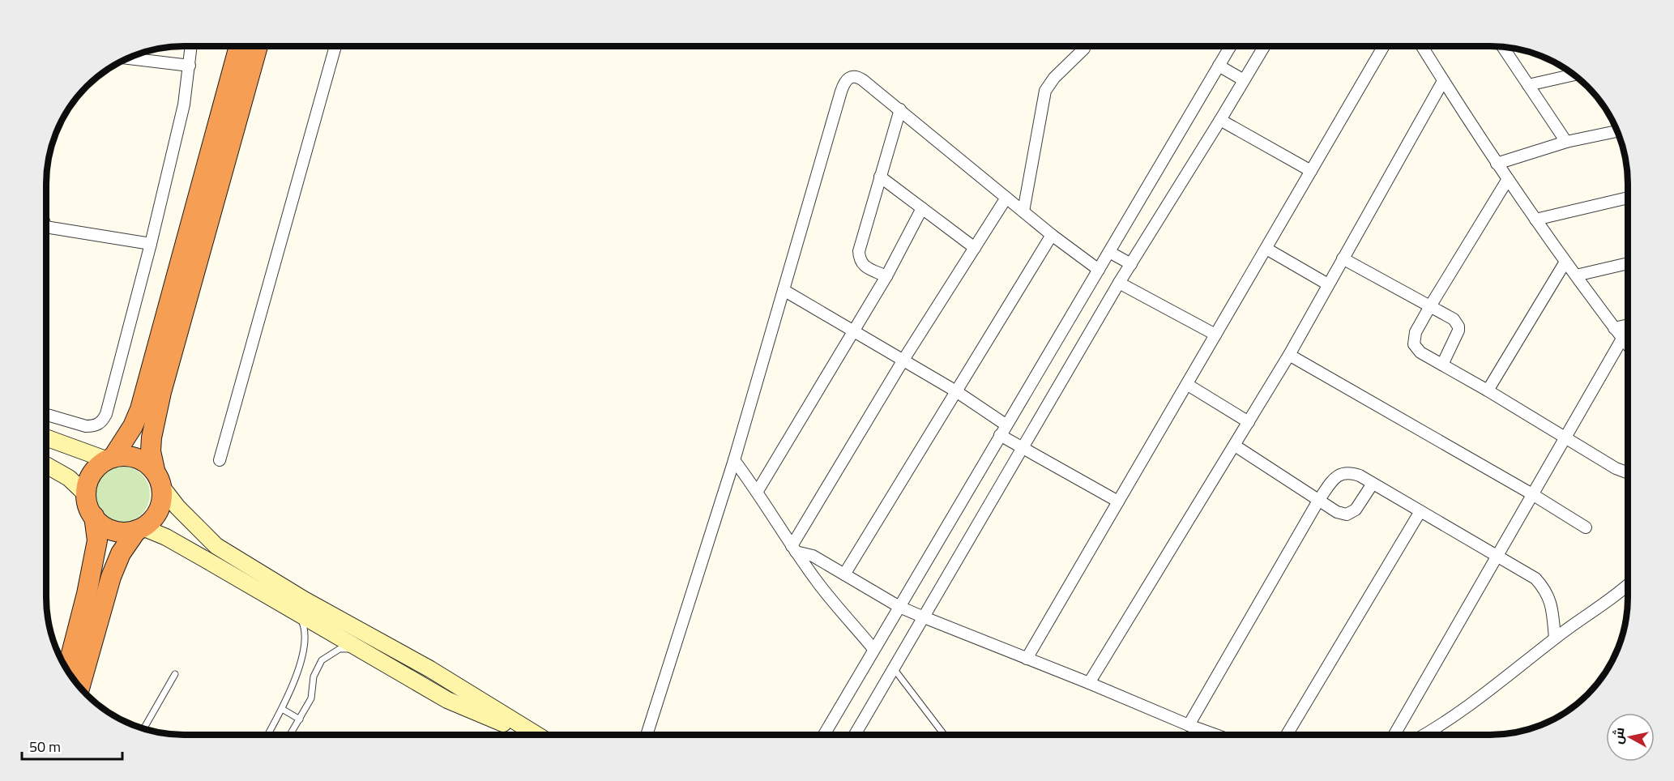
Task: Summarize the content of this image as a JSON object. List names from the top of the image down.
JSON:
{
  "scale_bar": "50 m",
  "north": "left"
}
